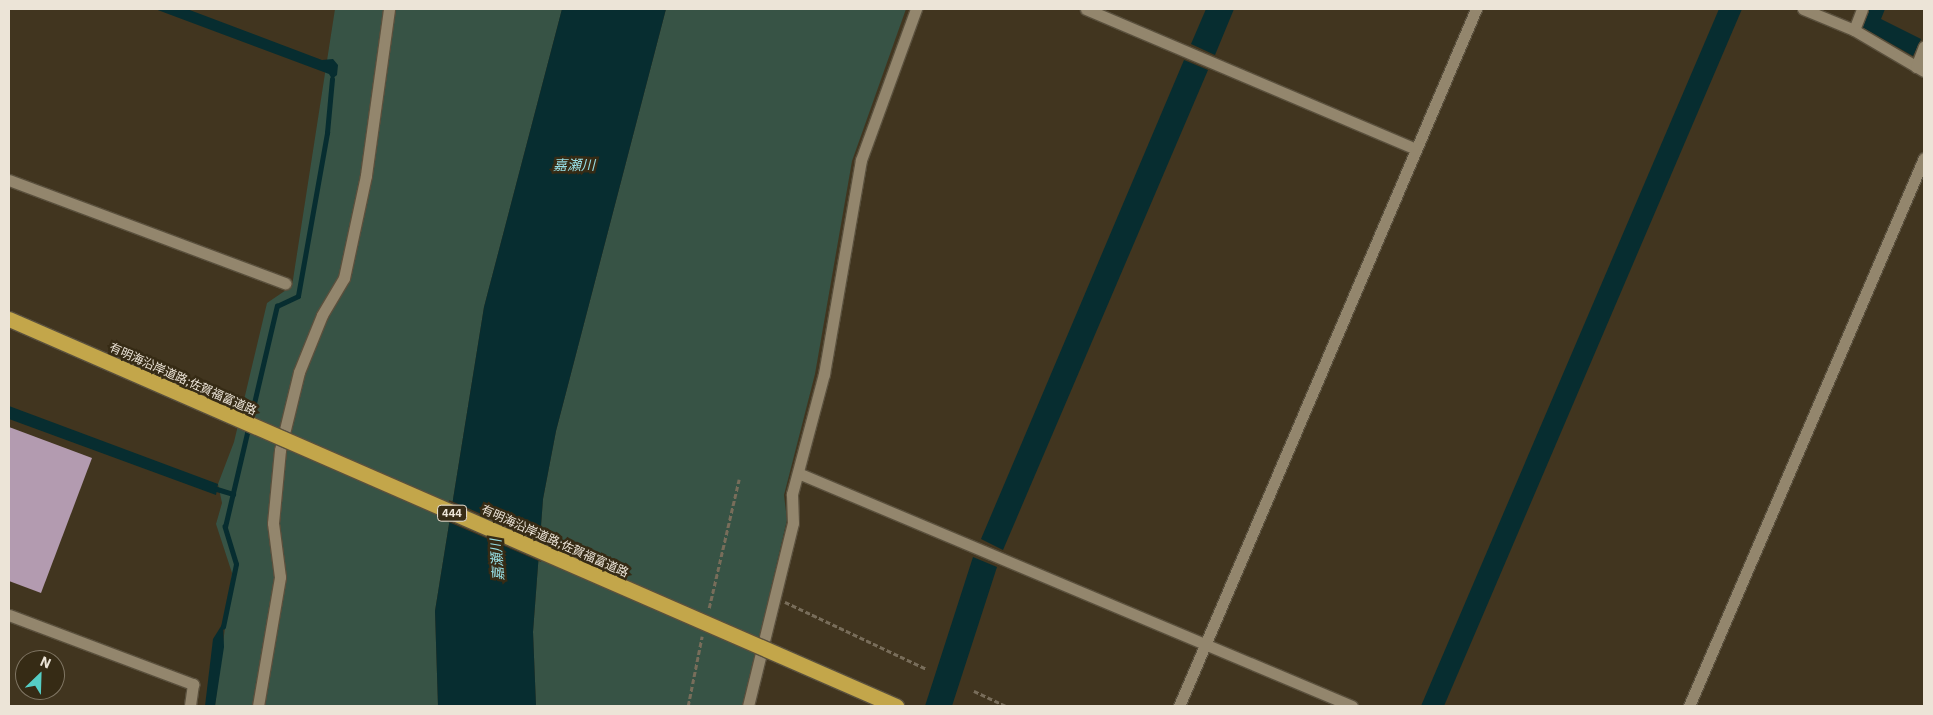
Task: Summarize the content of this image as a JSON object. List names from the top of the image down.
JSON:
{
  "streets": {
    "highway": ["有明海沿岸道路;佐賀福富道路", "444"]
  },
  "water": ["嘉瀬川"],
  "north": "top right"
}
